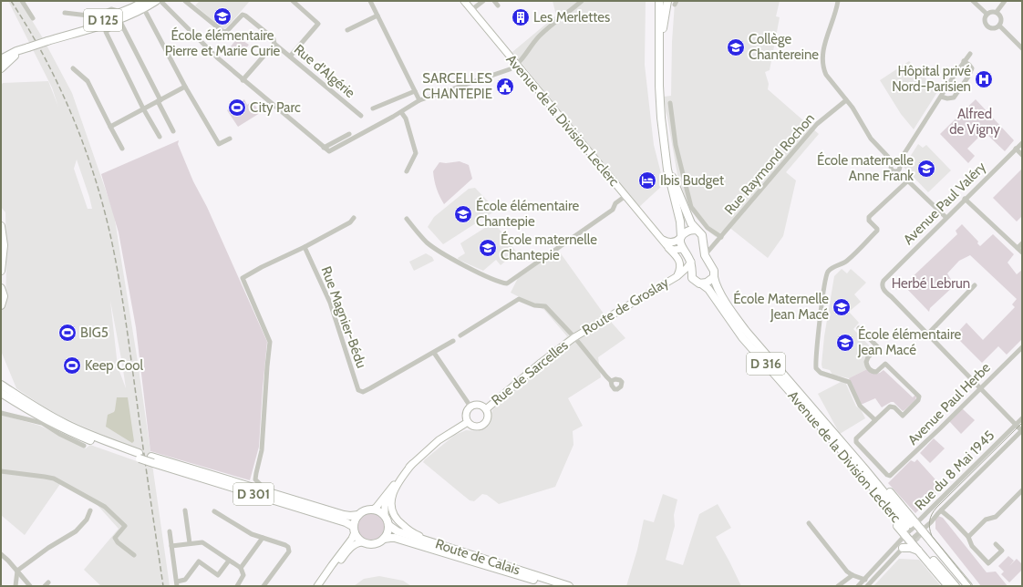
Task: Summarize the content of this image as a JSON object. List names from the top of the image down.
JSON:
{
  "streets": {
    "main road": [
      "D 125",
      "Avenue de la Division Leclerc",
      "Route de Groslay",
      "D 316",
      "Rue de Sarcelles",
      "D 301",
      "Route de Calais"
    ],
    "street": [
      "Rue d'Algérie",
      "Rue Raymond Rochon",
      "Avenue Paul Valéry",
      "Rue Magnier-Bédu",
      "Avenue Paul Herbe",
      "Rue du 8 Mai 1945"
    ]
  },
  "crossings": [
    ["Avenue de la Division Leclerc", "Rue Raymond Rochon"],
    ["Avenue de la Division Leclerc", "Route de Groslay"],
    ["Avenue de la Division Leclerc", "Rue du 8 Mai 1945"],
    ["Route de Groslay", "Rue de Sarcelles"],
    ["D 301", "Route de Calais"]
  ],
  "parks": ["Alfred de Vigny", "Herbé Lebrun"],
  "places": {
    "school or university": [
      "École élémentaire Pierre et Marie Curie",
      "Collège Chantereine",
      "École maternelle Anne Frank",
      "École élémentaire Chantepie",
      "École maternelle Chantepie",
      "École Maternelle Jean Macé",
      "École élémentaire Jean Macé"
    ],
    "building": ["Les Merlettes"],
    "hospital": ["Hôpital privé Nord-Parisien"],
    "public building": ["SARCELLES CHANTEPIE"],
    "sports": ["City Parc", "BIG5", "Keep Cool"],
    "hotel": ["Ibis Budget"]
  }
}
